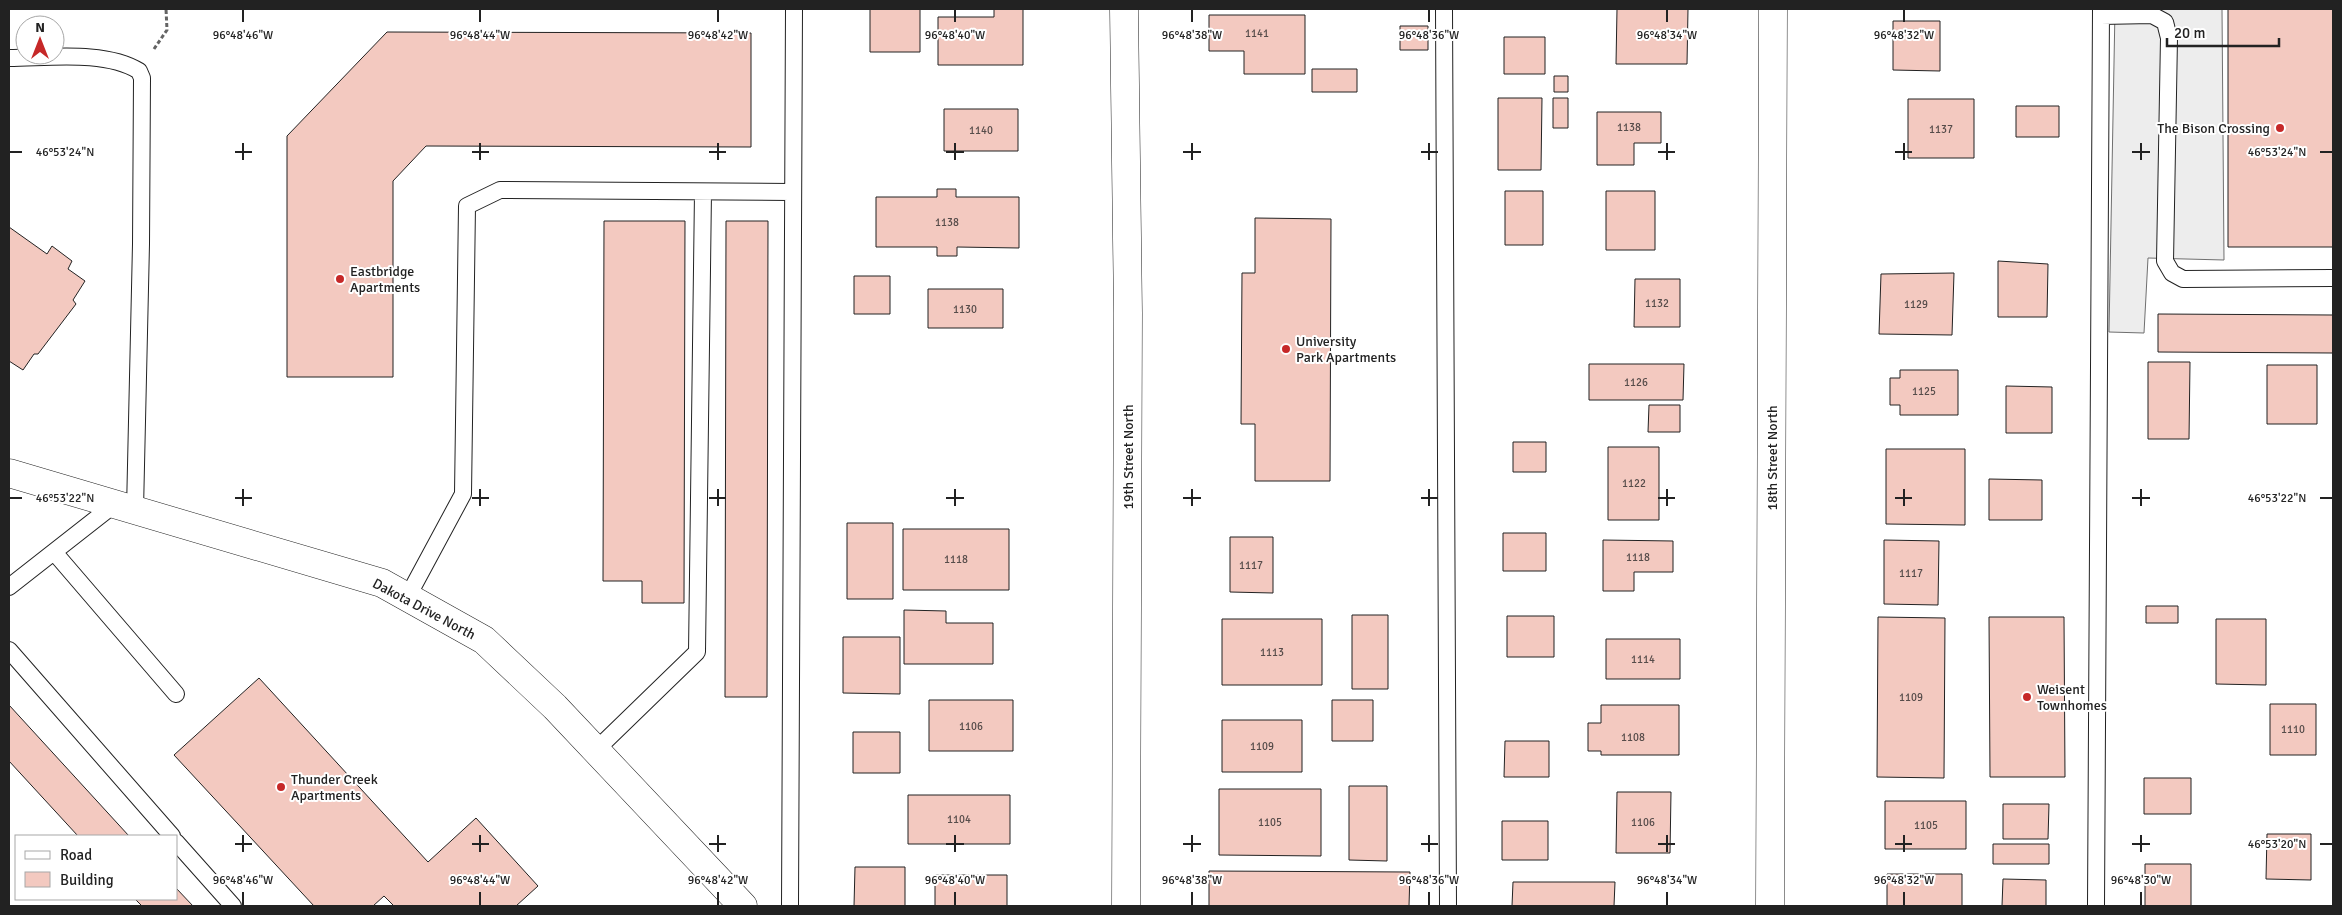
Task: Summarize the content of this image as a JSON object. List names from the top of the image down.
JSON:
{
  "streets": {
    "street": ["19th Street North", "18th Street North", "Dakota Drive North"]
  },
  "places": [
    "The Bison Crossing",
    "Eastbridge Apartments",
    "University Park Apartments",
    "Weisent Townhomes",
    "Thunder Creek Apartments"
  ],
  "house_numbers": [
    "1141",
    "1138",
    "1137",
    "1140",
    "1138",
    "1132",
    "1129",
    "1130",
    "1126",
    "1125",
    "1122",
    "1118",
    "1118",
    "1117",
    "1117",
    "1113",
    "1114",
    "1109",
    "1106",
    "1110",
    "1108",
    "1109",
    "1104",
    "1105",
    "1106",
    "1105"
  ],
  "legend": ["Road", "Building"],
  "scale_bar": "20 m",
  "north": "top",
  "coordinates": [
    "96°48'46\"W",
    "96°48'44\"W",
    "96°48'42\"W",
    "96°48'40\"W",
    "96°48'38\"W",
    "96°48'36\"W",
    "96°48'34\"W",
    "96°48'32\"W",
    "46°53'24\"N",
    "46°53'22\"N",
    "46°53'20\"N",
    "96°48'30\"W"
  ]
}
